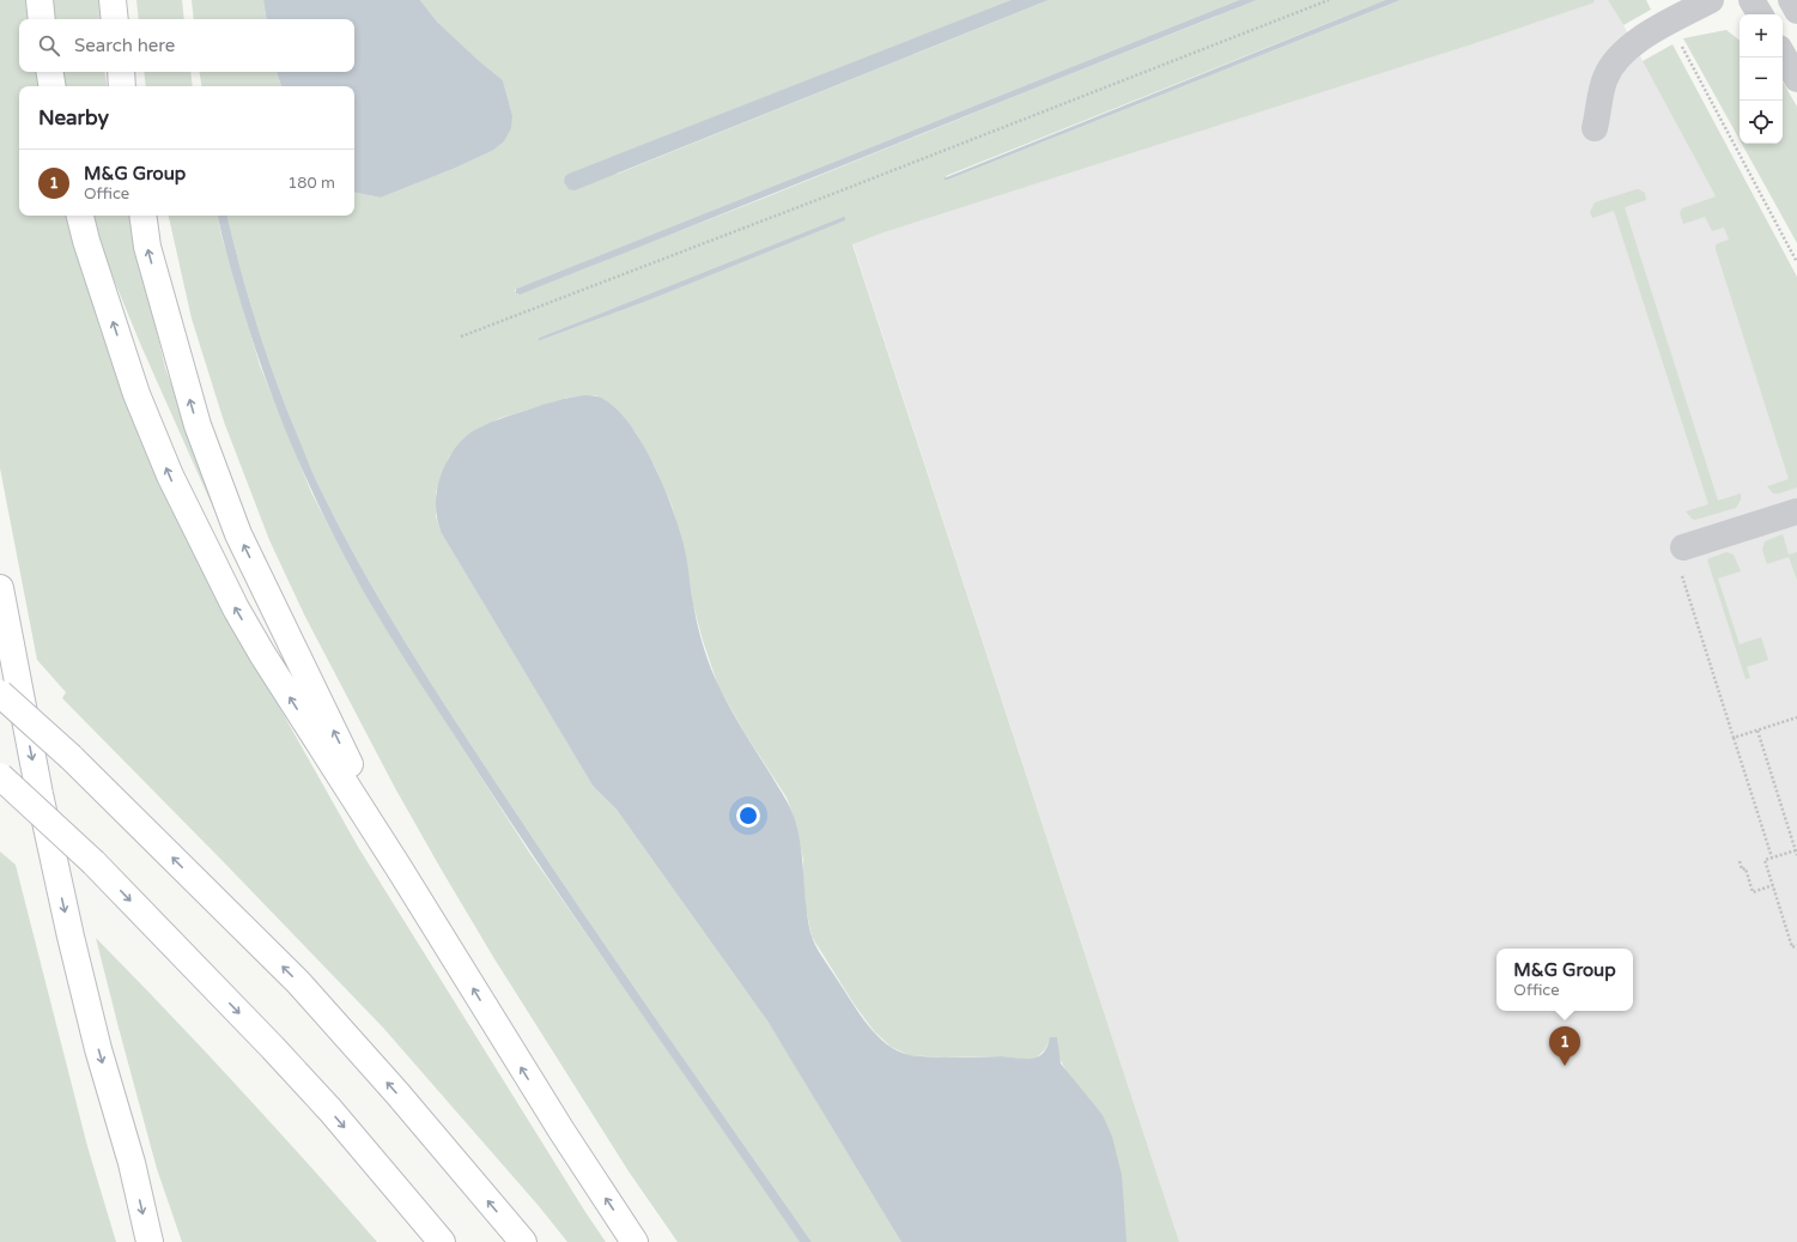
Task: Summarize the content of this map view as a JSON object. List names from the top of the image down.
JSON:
{
  "page": {
    "map_buttons": ["+", "−"],
    "search": "Search here",
    "heading": "Nearby",
    "list": [
      {
        "mark": "1",
        "name": "M&G Group",
        "note": "Office",
        "value": "180 m"
      }
    ],
    "popup": ["M&G Group", "Office"],
    "pins": "1"
  }
}
